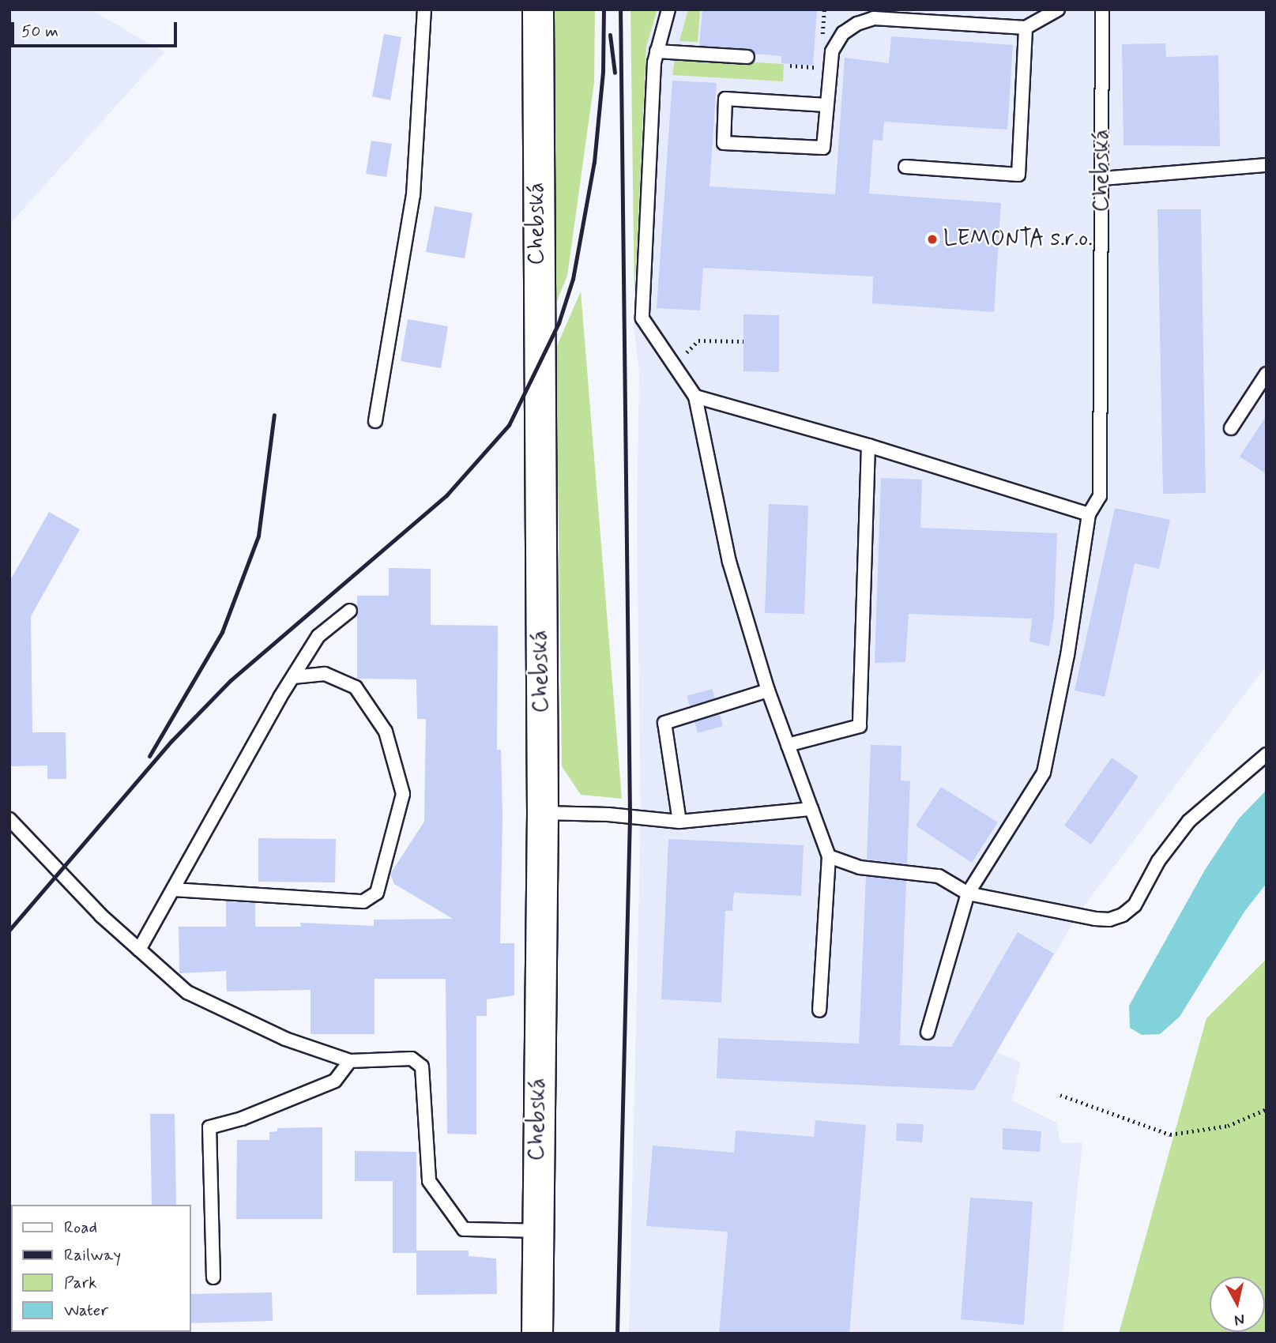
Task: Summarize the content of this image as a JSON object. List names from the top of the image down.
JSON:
{
  "streets": {
    "street": ["Chebská"]
  },
  "places": ["LEMONTA s.r.o."],
  "legend": [
    "Road",
    "Railway",
    "Park",
    "Water"
  ],
  "scale_bar": "50 m",
  "north": "bottom"
}
